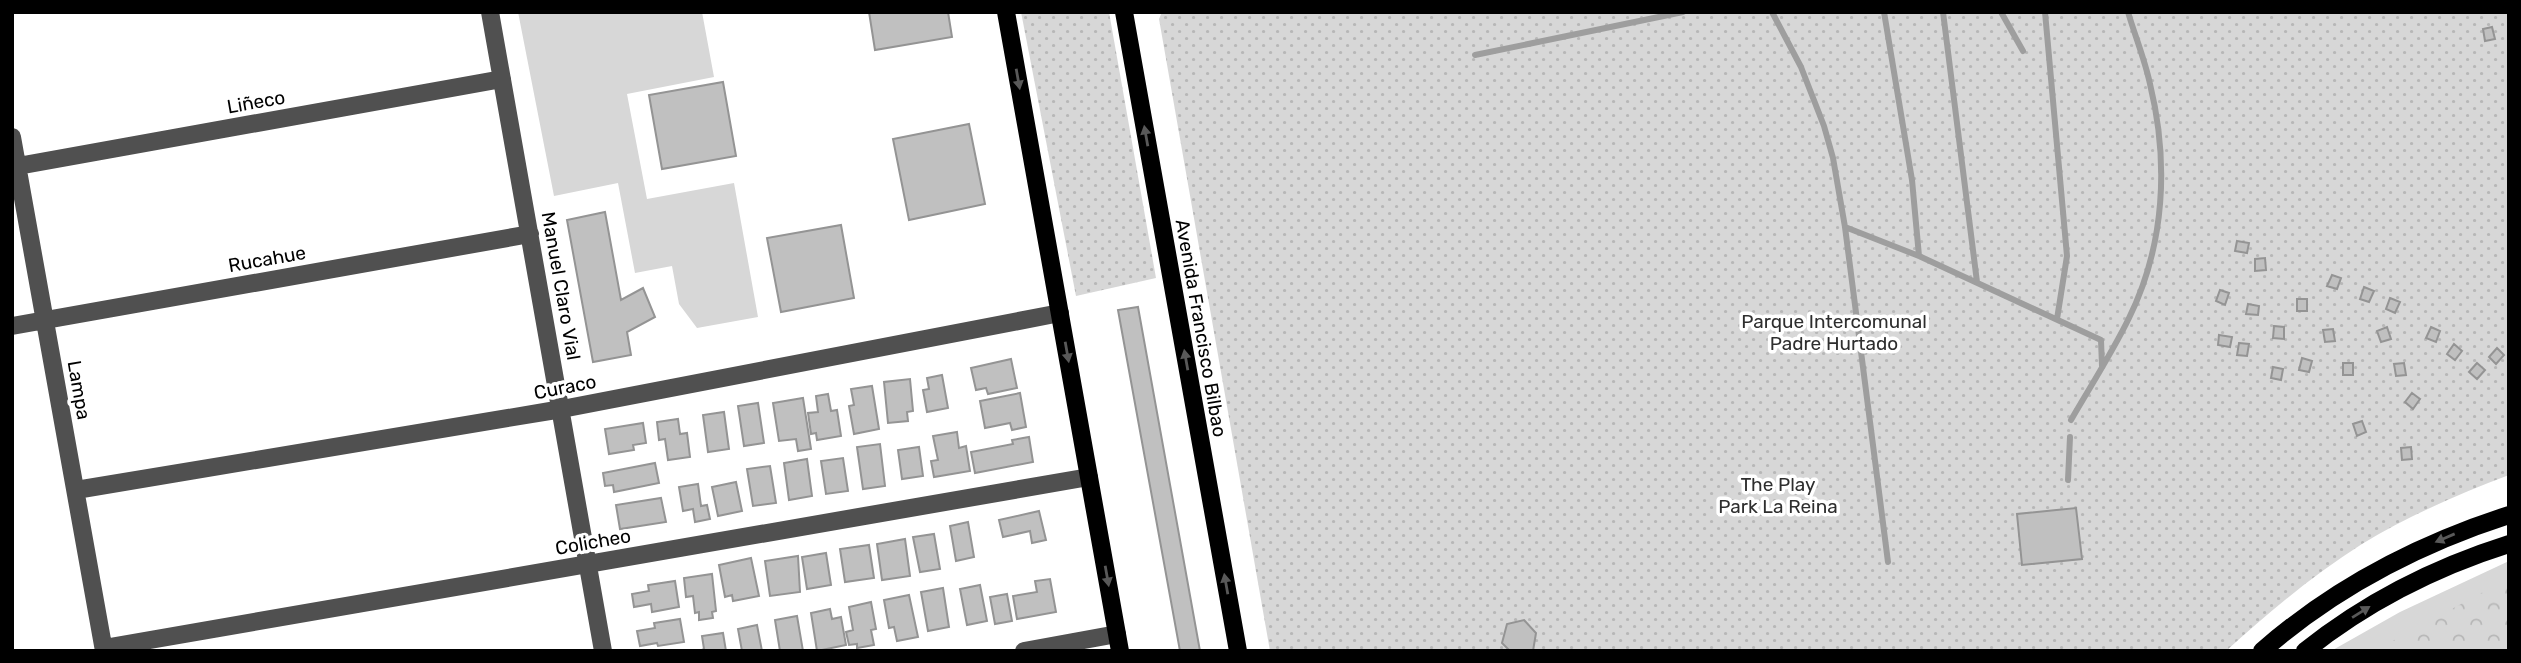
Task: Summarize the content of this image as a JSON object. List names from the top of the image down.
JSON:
{
  "streets": {
    "main road": ["Avenida Francisco Bilbao"],
    "street": [
      "Liñeco",
      "Rucahue",
      "Manuel Claro Vial",
      "Curaco",
      "Lampa",
      "Colicheo"
    ]
  },
  "crossings": [
    ["Liñeco", "Manuel Claro Vial"],
    ["Liñeco", "Lampa"],
    ["Rucahue", "Manuel Claro Vial"],
    ["Rucahue", "Lampa"],
    ["Manuel Claro Vial", "Curaco"],
    ["Manuel Claro Vial", "Colicheo"],
    ["Curaco", "Lampa"],
    ["Lampa", "Colicheo"]
  ],
  "parks": ["Parque Intercomunal Padre Hurtado", "The Play Park La Reina"]
}
